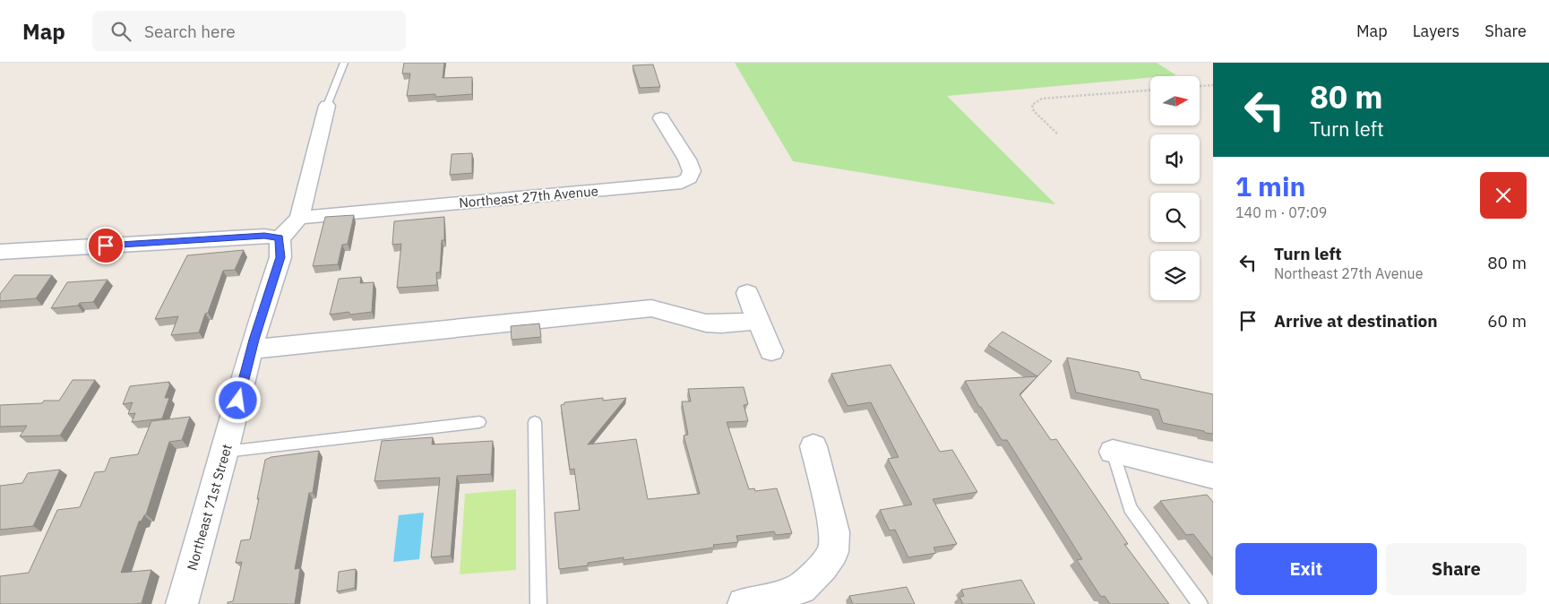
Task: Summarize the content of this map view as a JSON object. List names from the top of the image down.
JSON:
{
  "streets": {
    "street": ["Northeast 27th Avenue", "Northeast 71st Street"]
  },
  "north": "right",
  "page": {
    "header": "Map",
    "search": "Search here",
    "nav": ["Map", "Layers", "Share"],
    "turn": ["80 m", "Turn left"],
    "heading": ["1 min", "140 m · 07:09"],
    "list": [
      {
        "name": "Turn left",
        "note": "Northeast 27th Avenue",
        "value": "80 m"
      },
      {
        "name": "Arrive at destination",
        "value": "60 m"
      }
    ],
    "buttons": ["Exit", "Share"]
  }
}
